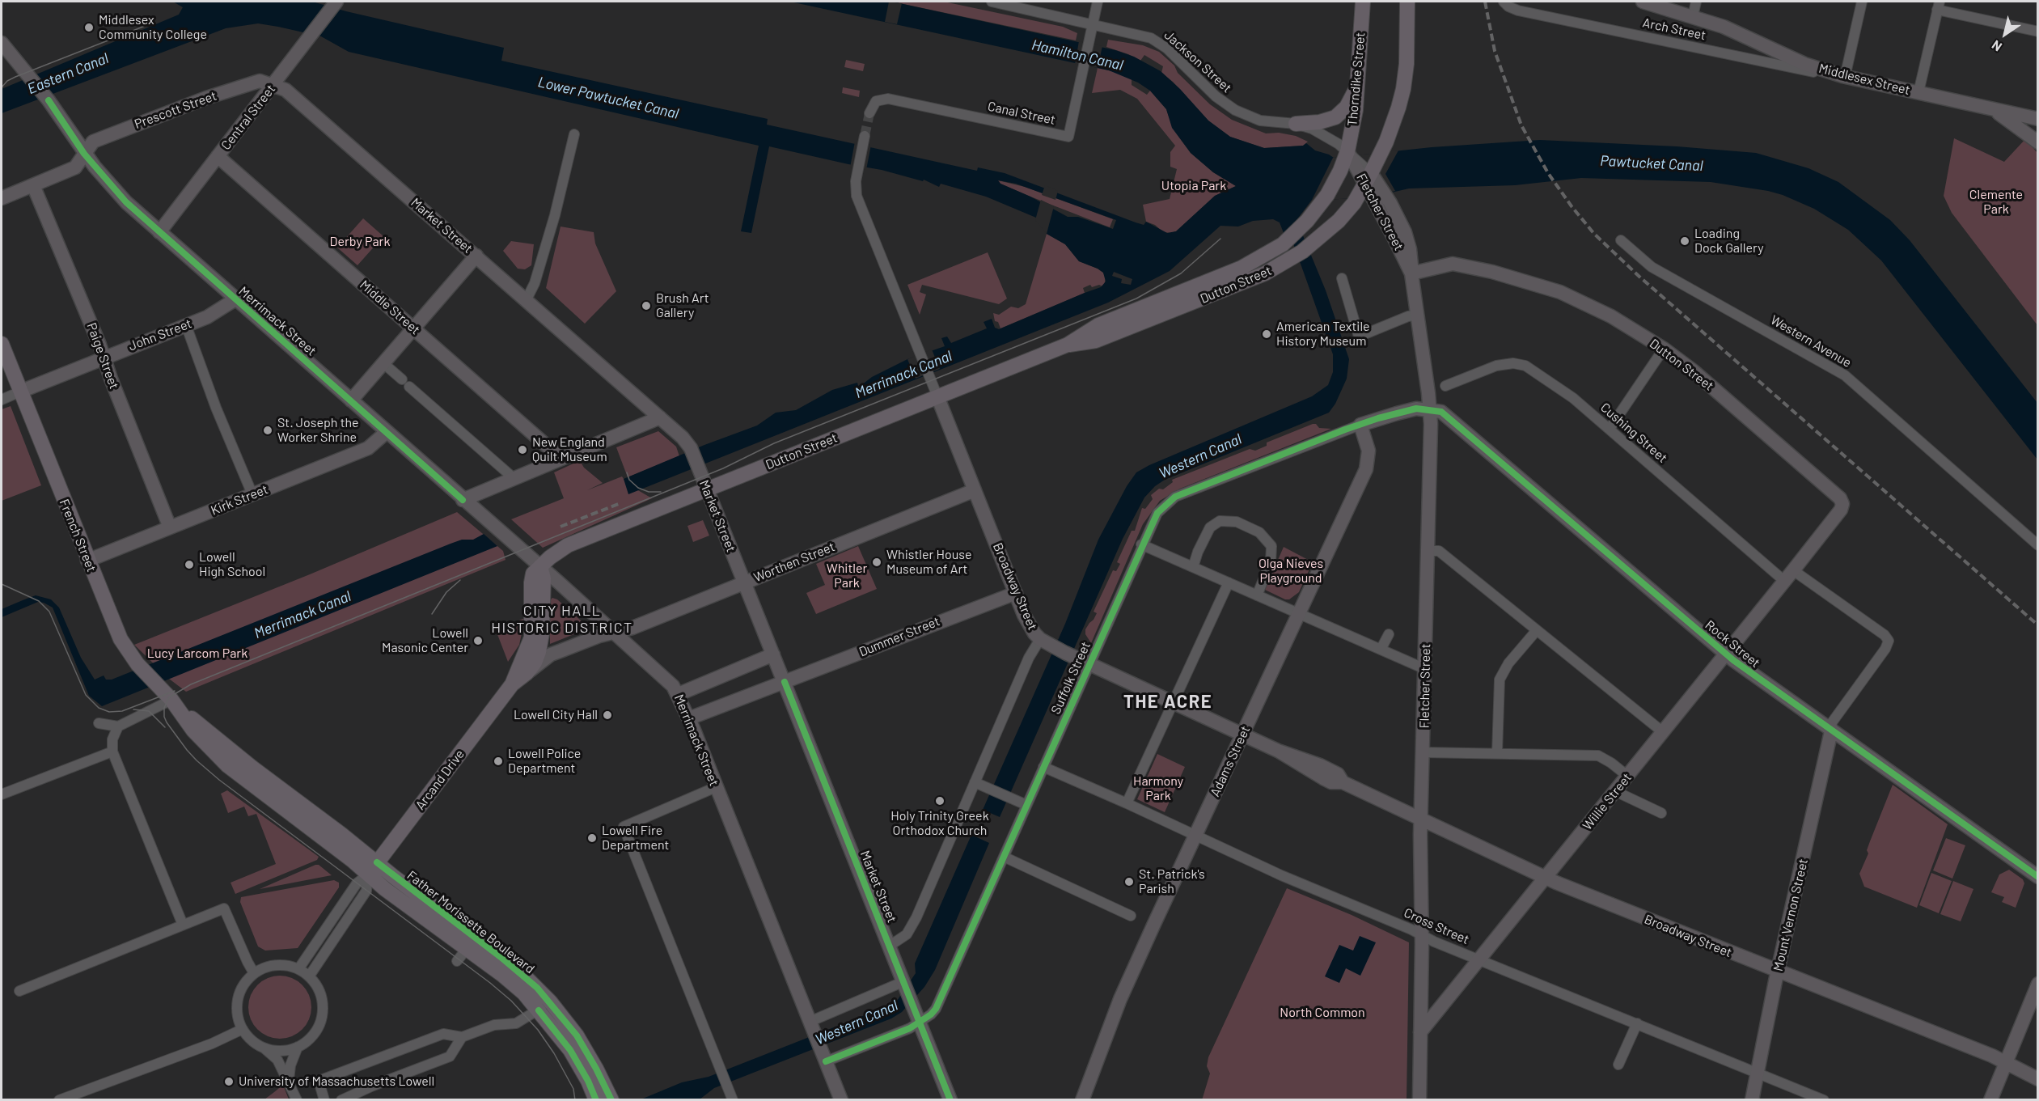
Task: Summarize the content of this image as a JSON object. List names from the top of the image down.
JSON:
{
  "streets": {
    "main road": [
      "Thorndike Street",
      "Middlesex Street",
      "Prescott Street",
      "Central Street",
      "Fletcher Street",
      "Market Street",
      "Dutton Street",
      "Middle Street",
      "Merrimack Street",
      "John Street",
      "Paige Street",
      "Kirk Street",
      "French Street",
      "Worthen Street",
      "Broadway Street",
      "Dummer Street",
      "Rock Street",
      "Suffolk Street",
      "Adams Street",
      "Arcand Drive",
      "Willie Street",
      "Mount Vernon Street",
      "Father Morissette Boulevard"
    ],
    "street": [
      "Arch Street",
      "Jackson Street",
      "Canal Street",
      "Western Avenue",
      "Cushing Street",
      "Cross Street"
    ]
  },
  "crossings": [
    ["Arch Street", "Middlesex Street"],
    ["Jackson Street", "Thorndike Street"],
    ["Jackson Street", "Canal Street"],
    ["Jackson Street", "Fletcher Street"],
    ["Jackson Street", "Dutton Street"],
    ["Thorndike Street", "Fletcher Street"],
    ["Thorndike Street", "Dutton Street"],
    ["Prescott Street", "Central Street"],
    ["Prescott Street", "Market Street"],
    ["Prescott Street", "Merrimack Street"],
    ["Prescott Street", "Paige Street"],
    ["Central Street", "Market Street"],
    ["Central Street", "Middle Street"],
    ["Central Street", "Merrimack Street"],
    ["Fletcher Street", "Dutton Street"],
    ["Fletcher Street", "Broadway Street"],
    ["Fletcher Street", "Rock Street"],
    ["Fletcher Street", "Suffolk Street"],
    ["Fletcher Street", "Willie Street"],
    ["Fletcher Street", "Cross Street"],
    ["Market Street", "Dutton Street"],
    ["Market Street", "Worthen Street"],
    ["Market Street", "Dummer Street"],
    ["Market Street", "Suffolk Street"],
    ["Dutton Street", "Merrimack Street"],
    ["Dutton Street", "Broadway Street"],
    ["Dutton Street", "Arcand Drive"],
    ["Dutton Street", "Willie Street"],
    ["Merrimack Street", "John Street"],
    ["Merrimack Street", "Kirk Street"],
    ["Merrimack Street", "Worthen Street"],
    ["Merrimack Street", "Dummer Street"],
    ["Merrimack Street", "Suffolk Street"],
    ["Merrimack Street", "Arcand Drive"],
    ["John Street", "Paige Street"],
    ["John Street", "French Street"],
    ["Paige Street", "Kirk Street"],
    ["Cushing Street", "Willie Street"],
    ["Kirk Street", "French Street"],
    ["French Street", "Father Morissette Boulevard"],
    ["Worthen Street", "Broadway Street"],
    ["Worthen Street", "Arcand Drive"],
    ["Broadway Street", "Dummer Street"],
    ["Broadway Street", "Suffolk Street"],
    ["Broadway Street", "Adams Street"],
    ["Broadway Street", "Willie Street"],
    ["Broadway Street", "Mount Vernon Street"],
    ["Rock Street", "Suffolk Street"],
    ["Rock Street", "Willie Street"],
    ["Rock Street", "Mount Vernon Street"],
    ["Suffolk Street", "Adams Street"],
    ["Suffolk Street", "Cross Street"],
    ["Adams Street", "Cross Street"],
    ["Arcand Drive", "Father Morissette Boulevard"],
    ["Willie Street", "Cross Street"],
    ["Mount Vernon Street", "Cross Street"]
  ],
  "districts": ["CITY HALL HISTORIC DISTRICT", "THE ACRE"],
  "water": [
    "Hamilton Canal",
    "Eastern Canal",
    "Lower Pawtucket Canal",
    "Pawtucket Canal",
    "Merrimack Canal",
    "Western Canal"
  ],
  "parks": [
    "Utopia Park",
    "Clemente Park",
    "Derby Park",
    "Olga Nieves Playground",
    "Whitler Park",
    "Lucy Larcom Park",
    "Harmony Park",
    "North Common"
  ],
  "places": [
    "Middlesex Community College",
    "Loading Dock Gallery",
    "Brush Art Gallery",
    "American Textile History Museum",
    "St. Joseph the Worker Shrine",
    "New England Quilt Museum",
    "Whistler House Museum of Art",
    "Lowell High School",
    "Lowell Masonic Center",
    "Lowell City Hall",
    "Lowell Police Department",
    "Holy Trinity Greek Orthodox Church",
    "Lowell Fire Department",
    "St. Patrick's Parish",
    "University of Massachusetts Lowell"
  ],
  "north": "bottom left"
}
